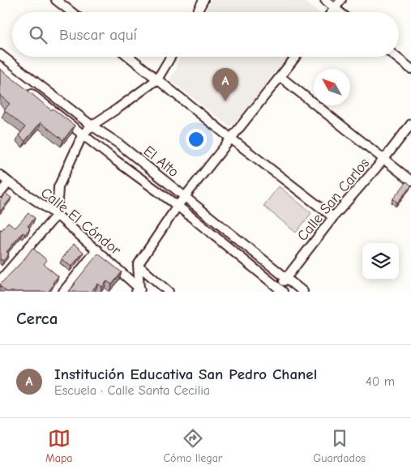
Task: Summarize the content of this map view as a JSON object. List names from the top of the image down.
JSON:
{
  "streets": {
    "street": ["El Alto", "Calle San Carlos", "Calle El Cóndor"]
  },
  "crossings": [
    ["El Alto", "Calle San Carlos"]
  ],
  "north": "top left",
  "page": {
    "search": "Buscar aquí",
    "pins": "A",
    "heading": "Cerca",
    "list": [
      {
        "mark": "A",
        "name": "Institución Educativa San Pedro Chanel",
        "note": "Escuela · Calle Santa Cecilia",
        "value": "40 m"
      }
    ],
    "nav": ["Mapa", "Cómo llegar", "Guardados"]
  }
}
